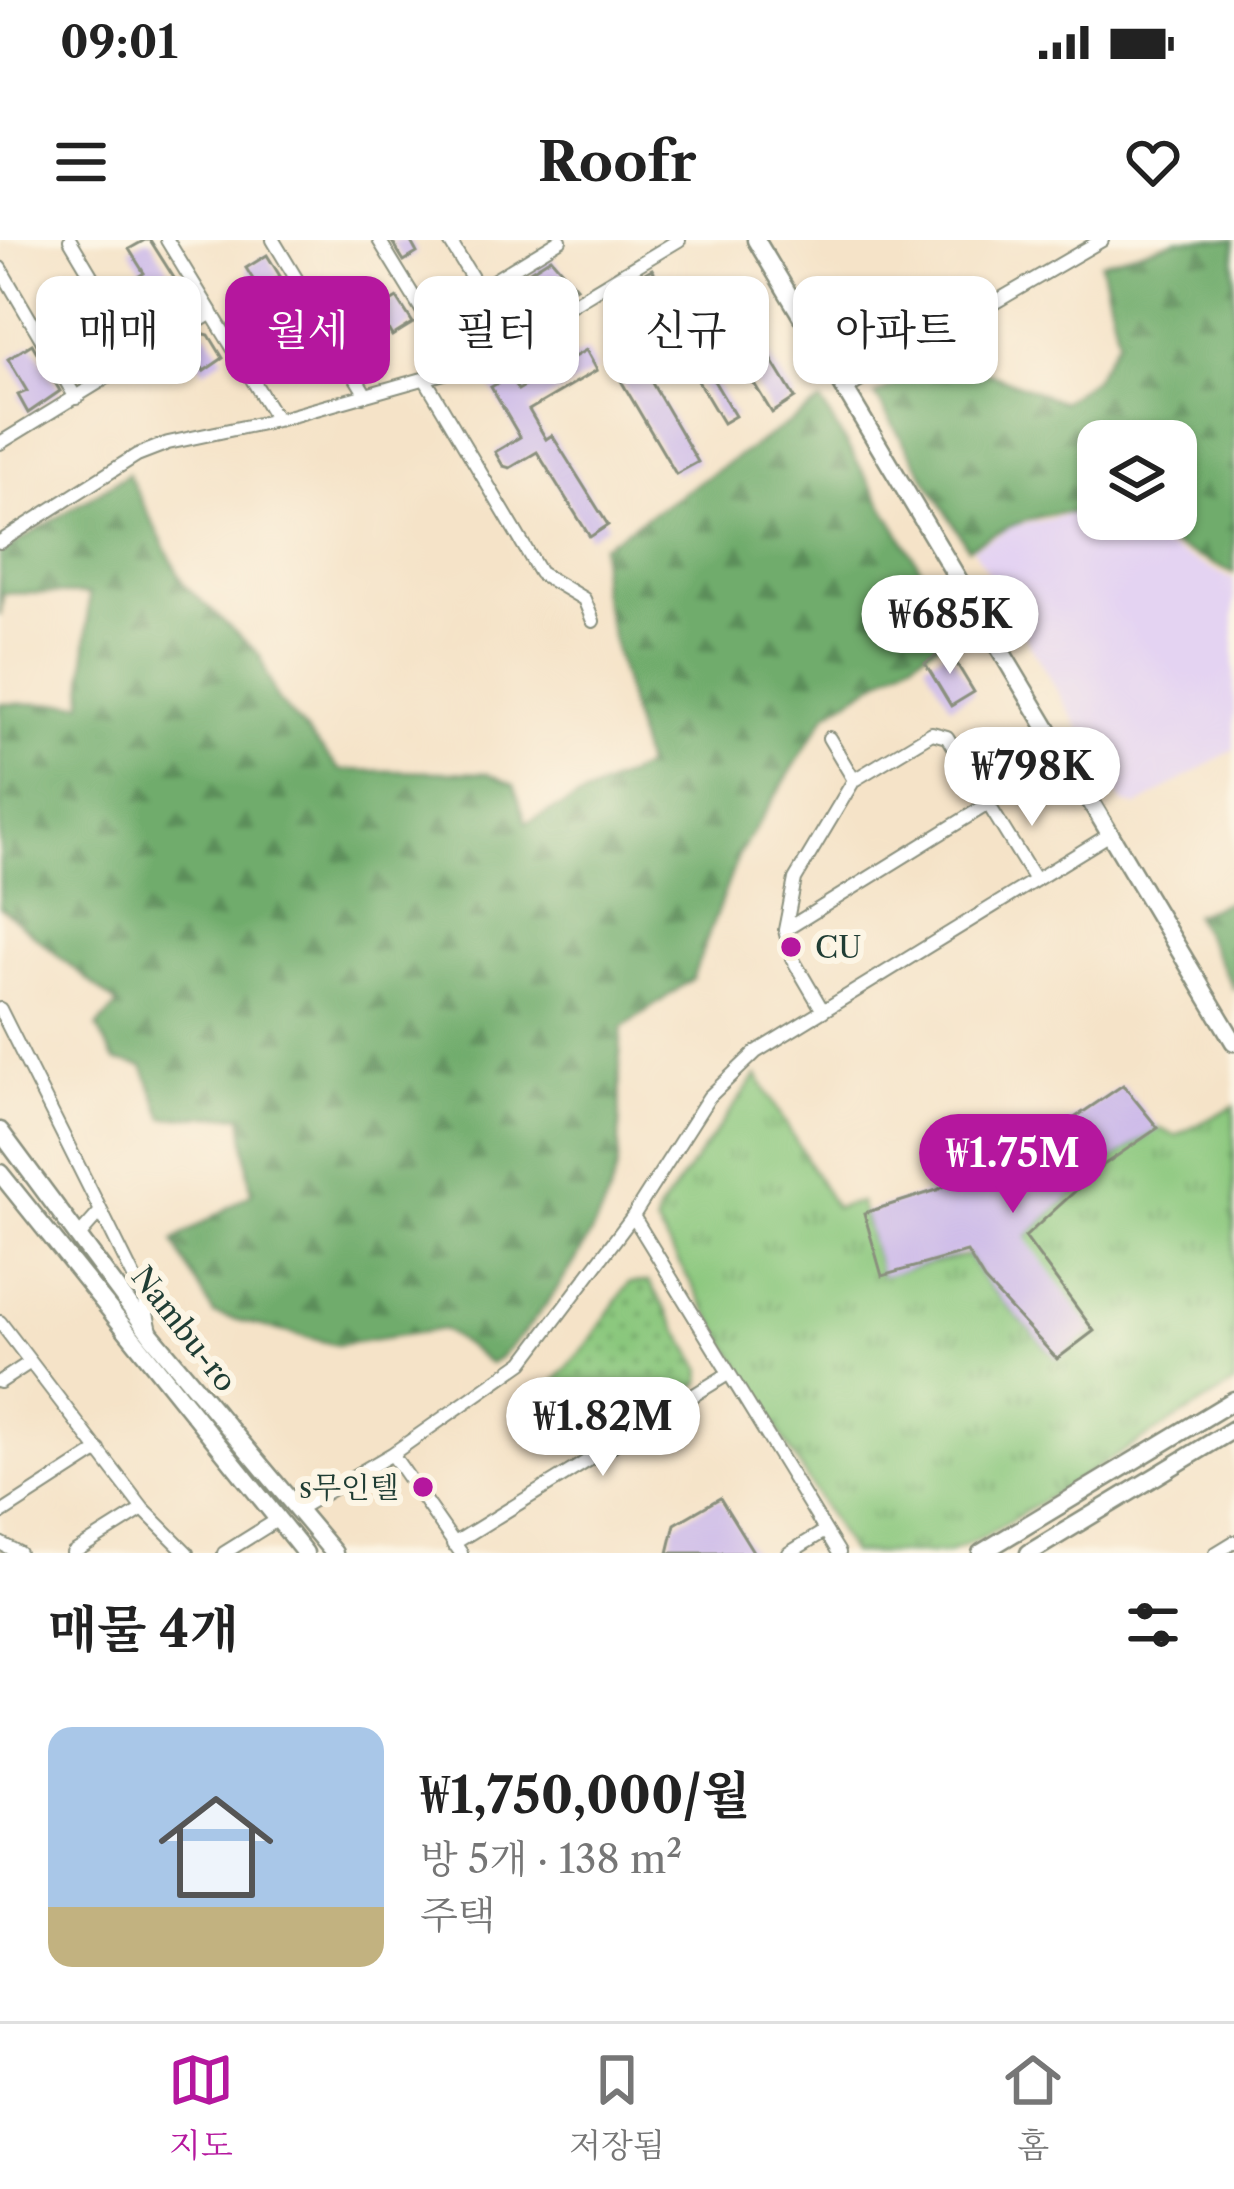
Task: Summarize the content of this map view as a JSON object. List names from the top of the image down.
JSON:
{
  "streets": {
    "street": ["Nambu-ro"]
  },
  "places": ["CU", "s무인텔"],
  "page": {
    "status": "09:01",
    "header": "Roofr",
    "chip": [
      "매매",
      "월세",
      "필터",
      "신규",
      "아파트"
    ],
    "price": [
      "₩685K",
      "₩798K",
      "₩1.75M",
      "₩1.82M"
    ],
    "heading": "매물 4개",
    "list": [
      {
        "name": "₩1,750,000/월",
        "note": "방 5개 · 138 m² · 주택"
      }
    ],
    "tabs": ["지도", "저장됨", "홈"]
  }
}
